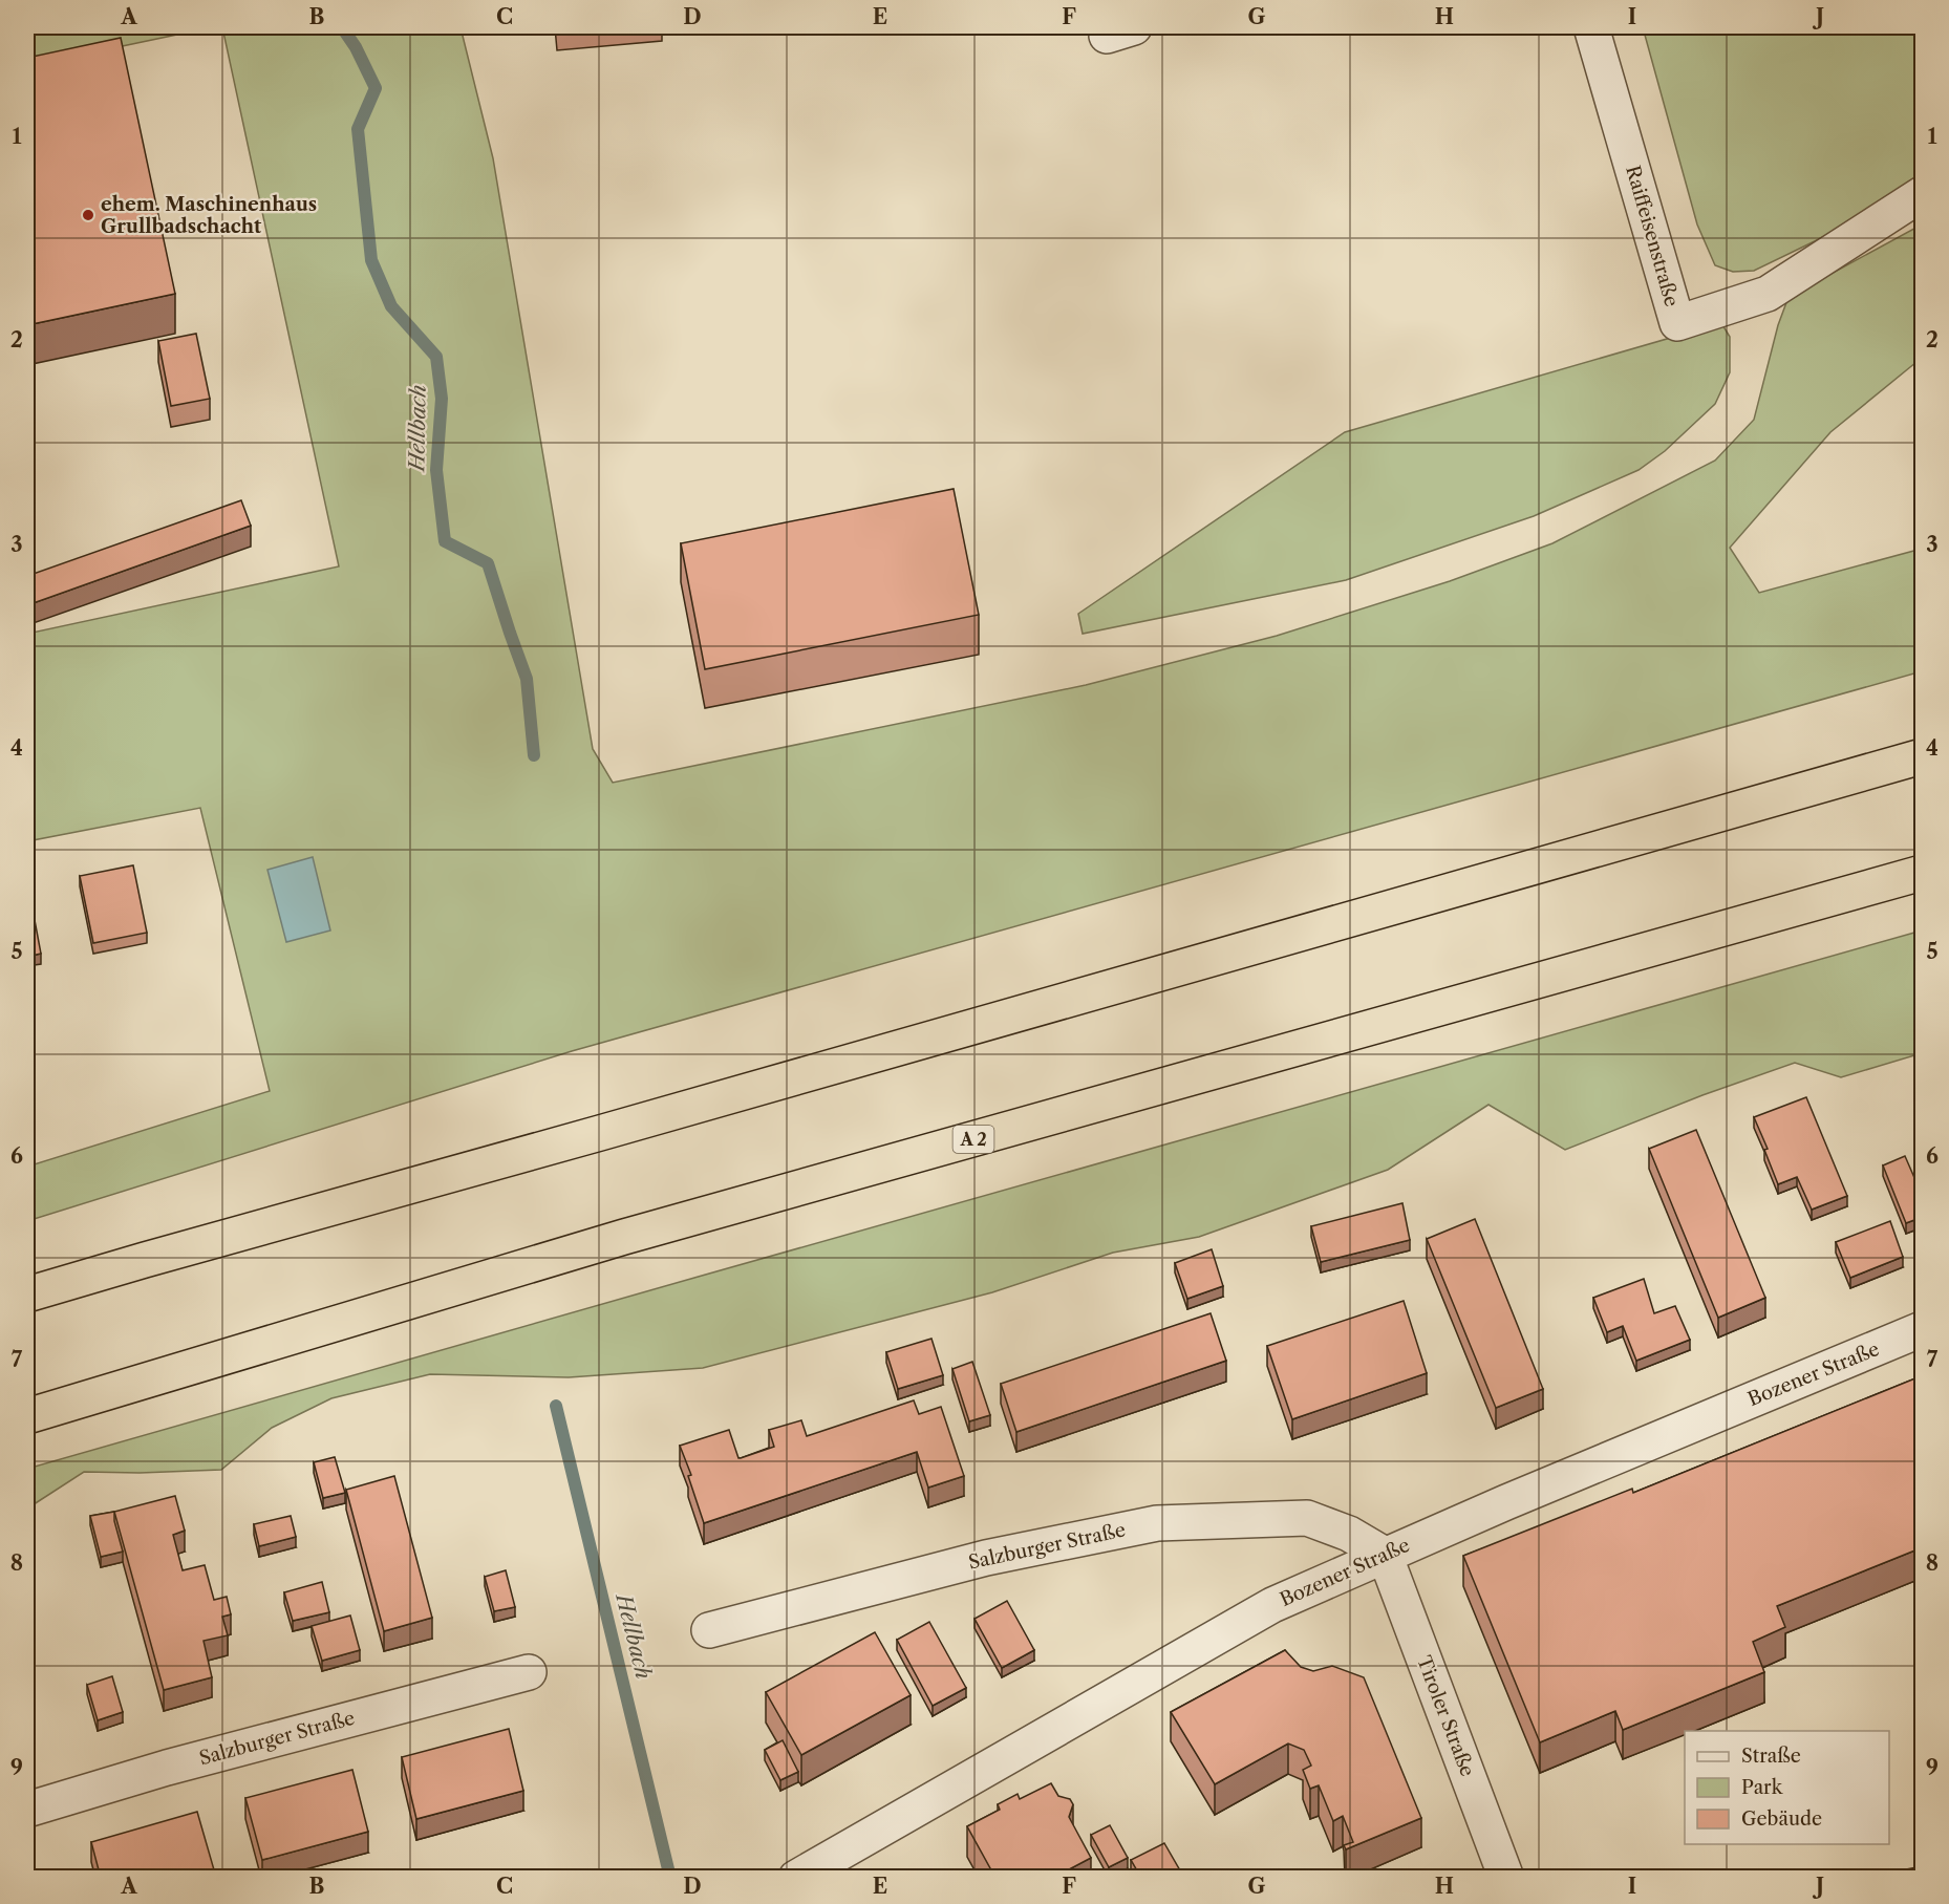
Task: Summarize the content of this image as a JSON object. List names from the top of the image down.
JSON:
{
  "streets": {
    "highway": ["A 2"],
    "street": [
      "Raiffeisenstraße",
      "Bozener Straße",
      "Salzburger Straße",
      "Tiroler Straße"
    ]
  },
  "crossings": [
    ["Bozener Straße", "Salzburger Straße"],
    ["Bozener Straße", "Tiroler Straße"],
    ["Salzburger Straße", "Tiroler Straße"]
  ],
  "water": ["Hellbach"],
  "places": ["ehem. Maschinenhaus Grullbadschacht"],
  "legend": ["Straße", "Park", "Gebäude"],
  "grid": {
    "columns": [
      "A",
      "B",
      "C",
      "D",
      "E",
      "F",
      "G",
      "H",
      "I",
      "J"
    ],
    "rows": [
      "1",
      "2",
      "3",
      "4",
      "5",
      "6",
      "7",
      "8",
      "9"
    ]
  }
}
